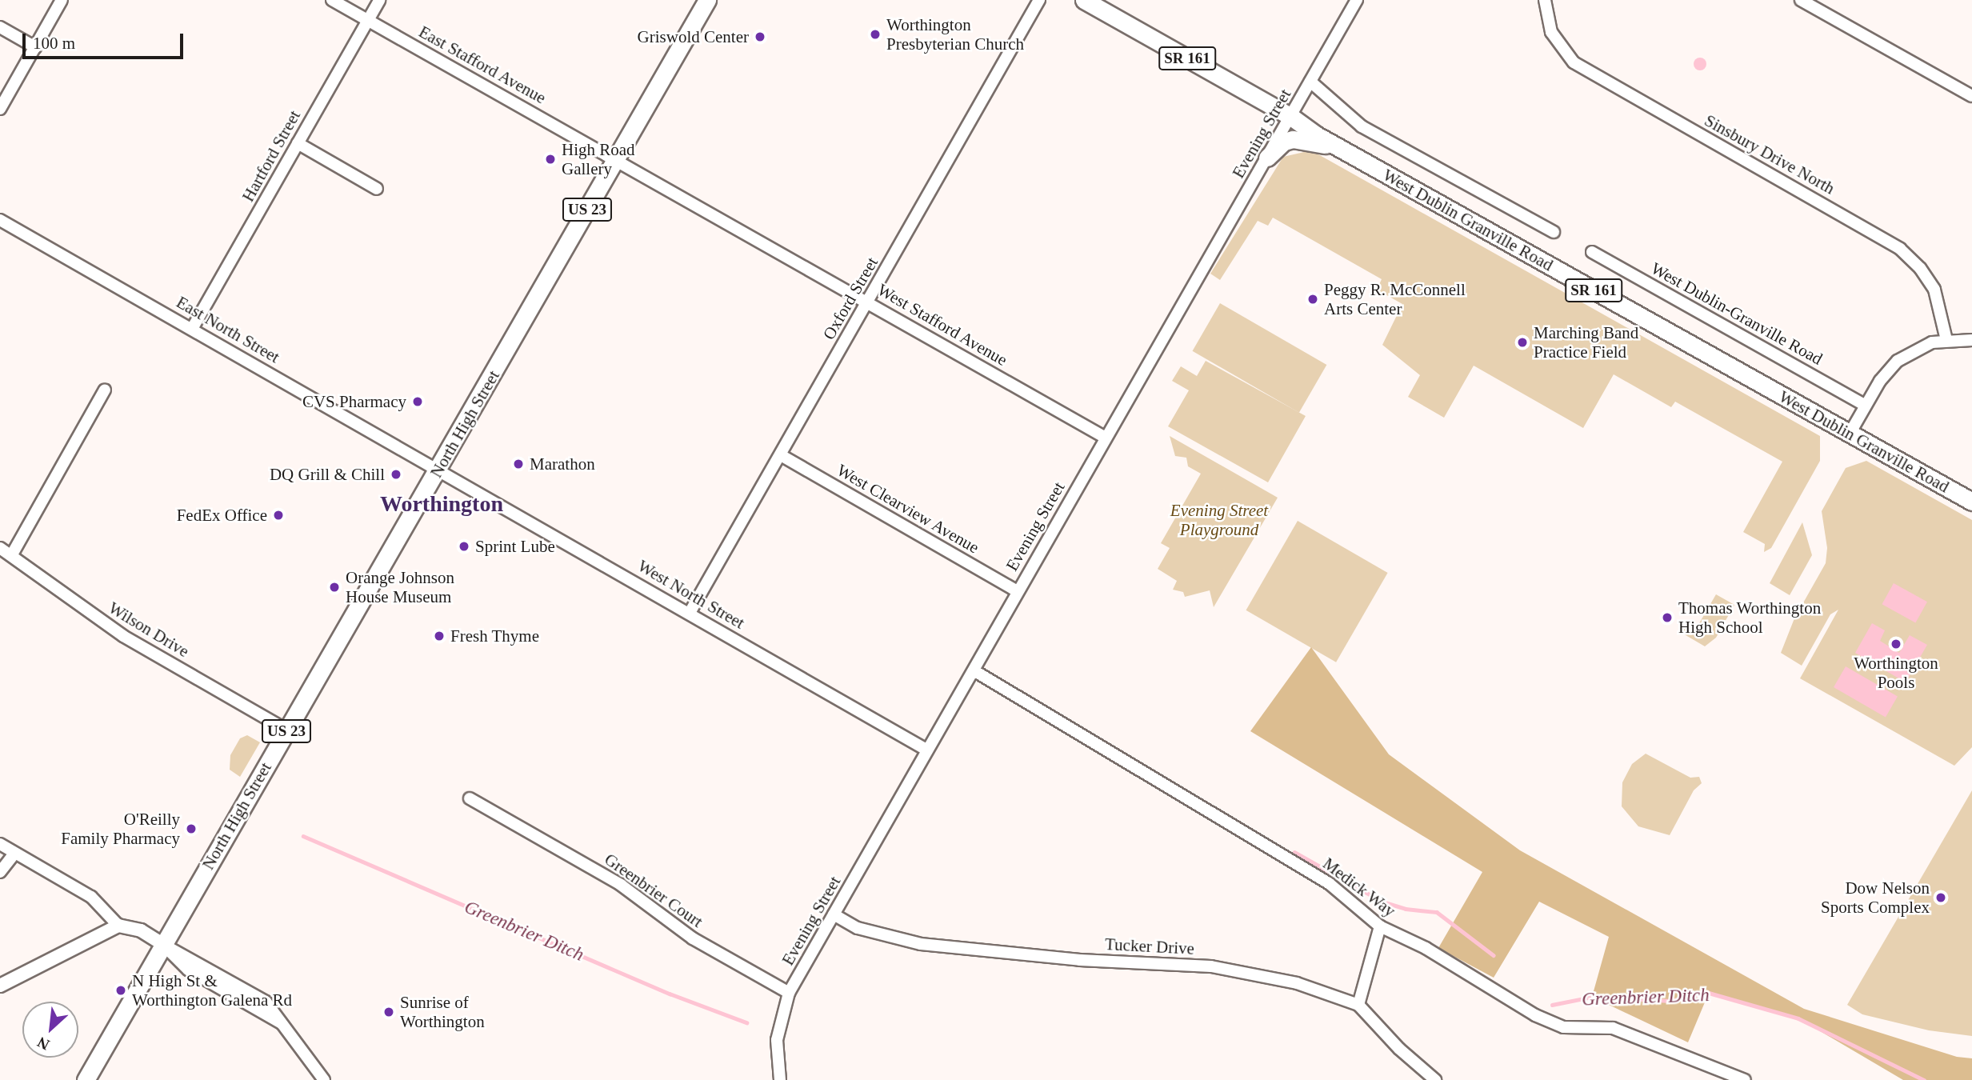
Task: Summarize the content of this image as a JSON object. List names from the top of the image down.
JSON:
{
  "streets": {
    "main road": [
      "SR 161",
      "US 23",
      "West Dublin Granville Road",
      "North High Street"
    ],
    "street": [
      "East Stafford Avenue",
      "Evening Street",
      "Sinsbury Drive North",
      "Hartford Street",
      "Oxford Street",
      "West Dublin-Granville Road",
      "West Stafford Avenue",
      "East North Street",
      "West Clearview Avenue",
      "West North Street",
      "Wilson Drive",
      "Medick Way",
      "Greenbrier Court",
      "Tucker Drive"
    ]
  },
  "crossings": [
    ["East Stafford Avenue", "Hartford Street"],
    ["East Stafford Avenue", "West Stafford Avenue"],
    ["East Stafford Avenue", "North High Street"],
    ["Evening Street", "West Dublin Granville Road"],
    ["Evening Street", "West Stafford Avenue"],
    ["Evening Street", "West Clearview Avenue"],
    ["Evening Street", "West North Street"],
    ["Evening Street", "Medick Way"],
    ["Evening Street", "Greenbrier Court"],
    ["Evening Street", "Tucker Drive"],
    ["Hartford Street", "East North Street"],
    ["Oxford Street", "West Stafford Avenue"],
    ["Oxford Street", "West Clearview Avenue"],
    ["Oxford Street", "West North Street"],
    ["West Stafford Avenue", "North High Street"],
    ["East North Street", "North High Street"],
    ["East North Street", "West North Street"],
    ["North High Street", "West North Street"],
    ["North High Street", "Wilson Drive"]
  ],
  "districts": ["Worthington"],
  "water": ["Greenbrier Ditch"],
  "parks": ["Evening Street Playground"],
  "places": [
    "Worthington Presbyterian Church",
    "Griswold Center",
    "High Road Gallery",
    "Peggy R. McConnell Arts Center",
    "Marching Band Practice Field",
    "CVS Pharmacy",
    "Marathon",
    "DQ Grill & Chill",
    "FedEx Office",
    "Sprint Lube",
    "Orange Johnson House Museum",
    "Thomas Worthington High School",
    "Fresh Thyme",
    "Worthington Pools",
    "O'Reilly Family Pharmacy",
    "Dow Nelson Sports Complex",
    "N High St & Worthington Galena Rd",
    "Sunrise of Worthington"
  ],
  "scale_bar": "100 m",
  "north": "bottom left"
}
